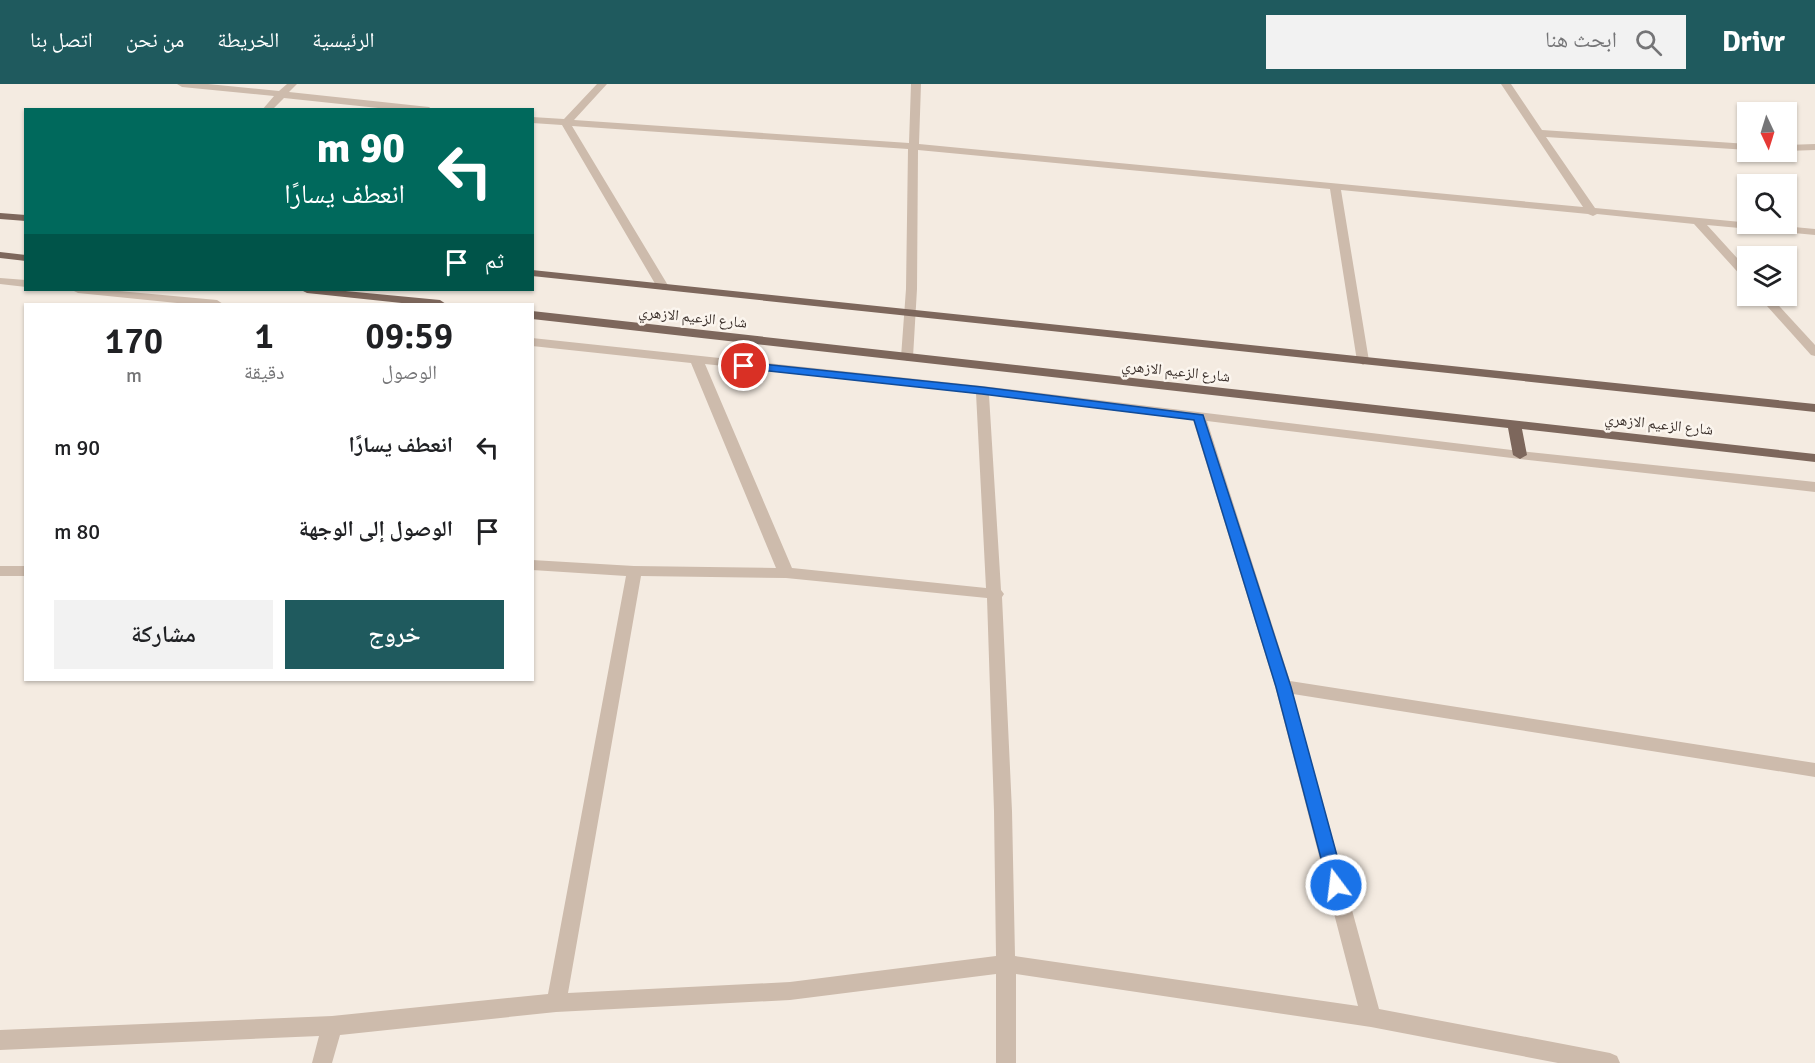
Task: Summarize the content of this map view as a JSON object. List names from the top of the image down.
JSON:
{
  "streets": {
    "main road": ["شارع الزعيم الازهري"]
  },
  "north": "bottom",
  "page": {
    "header": "Drivr",
    "search": "ابحث هنا",
    "nav": [
      "الرئيسية",
      "الخريطة",
      "من نحن",
      "اتصل بنا"
    ],
    "turn": ["90 m", "انعطف يسارًا"],
    "then": "ثم",
    "eta": [
      "09:59",
      "الوصول",
      "1",
      "دقيقة",
      "170",
      "m"
    ],
    "list": [
      {
        "name": "انعطف يسارًا",
        "value": "90 m"
      },
      {
        "name": "الوصول إلى الوجهة",
        "value": "80 m"
      }
    ],
    "buttons": ["خروج", "مشاركة"]
  }
}
